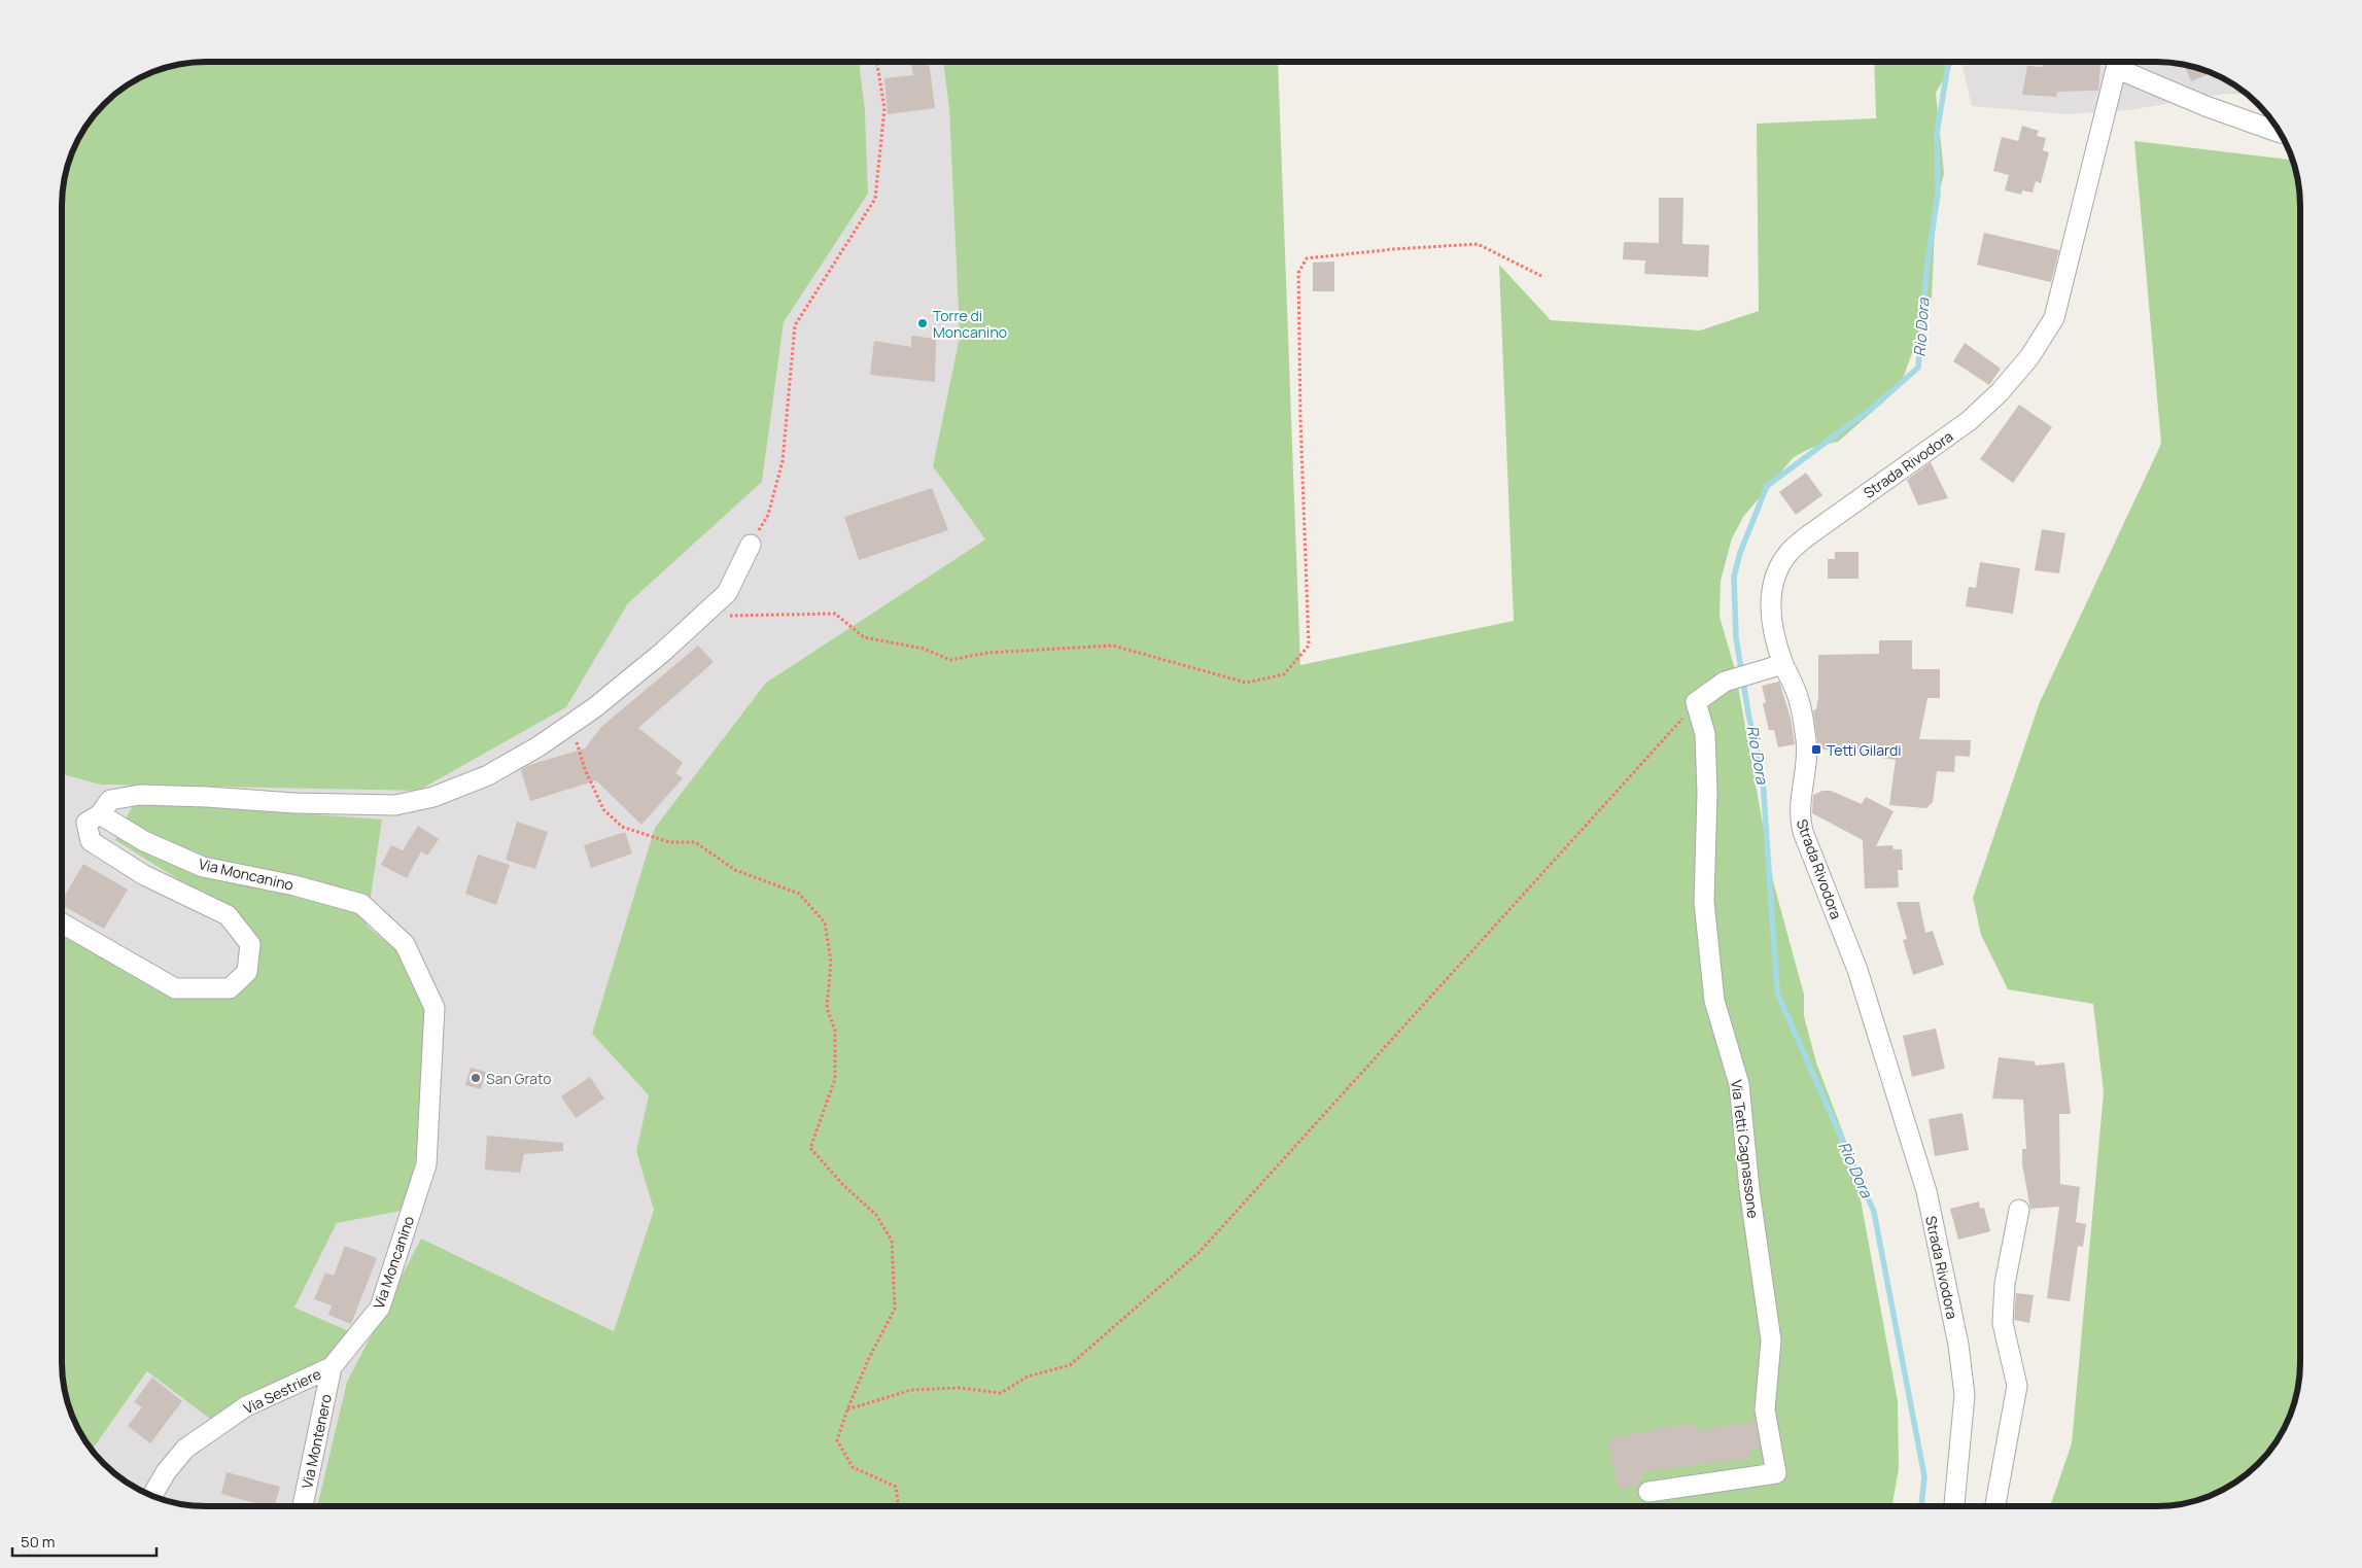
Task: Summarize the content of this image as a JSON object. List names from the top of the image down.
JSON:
{
  "streets": {
    "street": [
      "Strada Rivodora",
      "Via Moncanino",
      "Via Tetti Cagnassone",
      "Via Sestriere",
      "Via Montenero"
    ]
  },
  "crossings": [
    ["Via Moncanino", "Via Sestriere"],
    ["Via Moncanino", "Via Montenero"],
    ["Via Sestriere", "Via Montenero"]
  ],
  "water": ["Rio Dora"],
  "places": {
    "other": ["Torre di Moncanino", "San Grato"],
    "transit": ["Tetti Gilardi"]
  },
  "scale_bar": "50 m"
}
